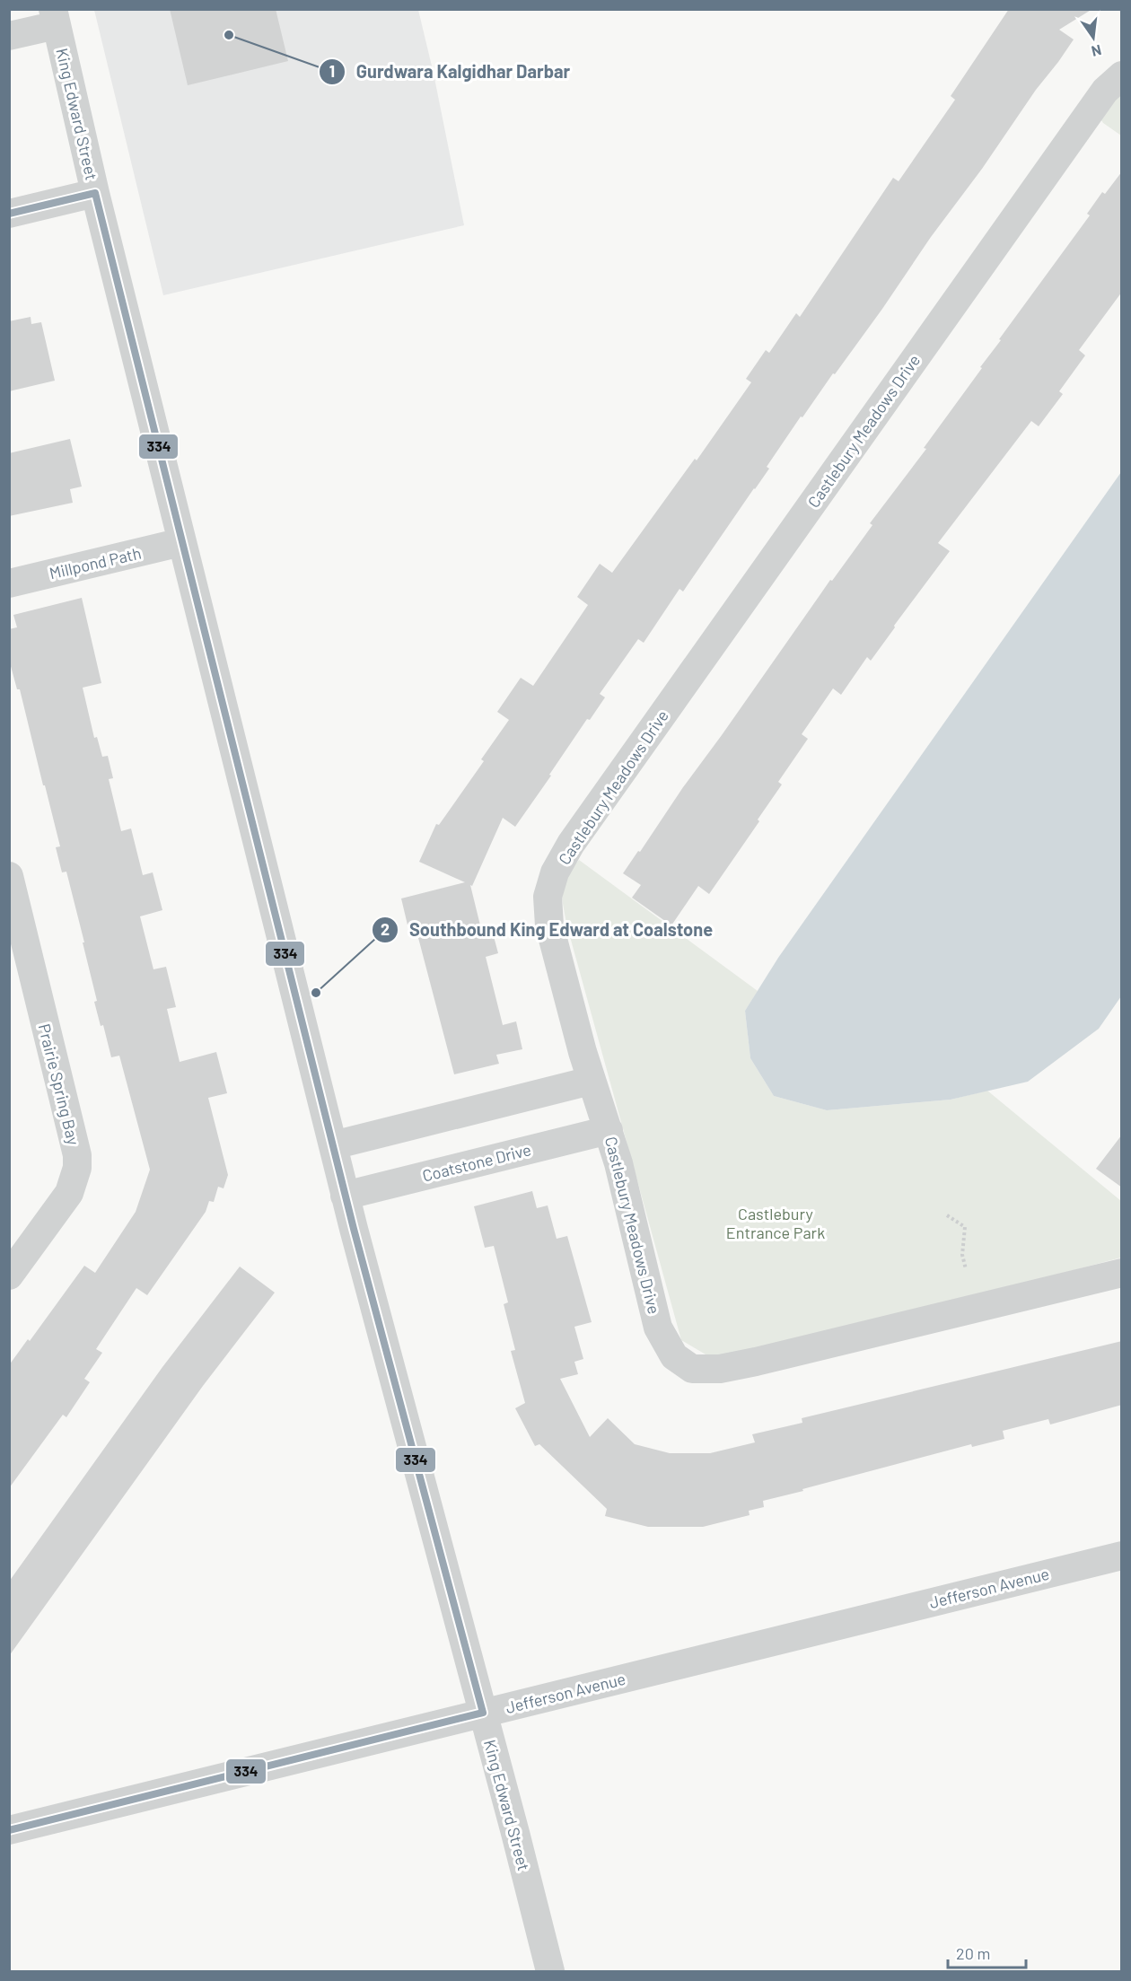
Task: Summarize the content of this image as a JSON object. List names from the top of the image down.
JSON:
{
  "streets": {
    "street": [
      "King Edward Street",
      "Castlebury Meadows Drive",
      "Millpond Path",
      "Prairie Spring Bay",
      "Coatstone Drive",
      "Jefferson Avenue"
    ]
  },
  "crossings": [
    ["King Edward Street", "Millpond Path"],
    ["King Edward Street", "Coatstone Drive"],
    ["King Edward Street", "Jefferson Avenue"],
    ["Castlebury Meadows Drive", "Coatstone Drive"]
  ],
  "parks": ["Castlebury Entrance Park"],
  "places": ["Gurdwara Kalgidhar Darbar", "Southbound King Edward at Coalstone"],
  "lines": ["transit line 334"],
  "scale_bar": "20 m",
  "north": "bottom"
}
